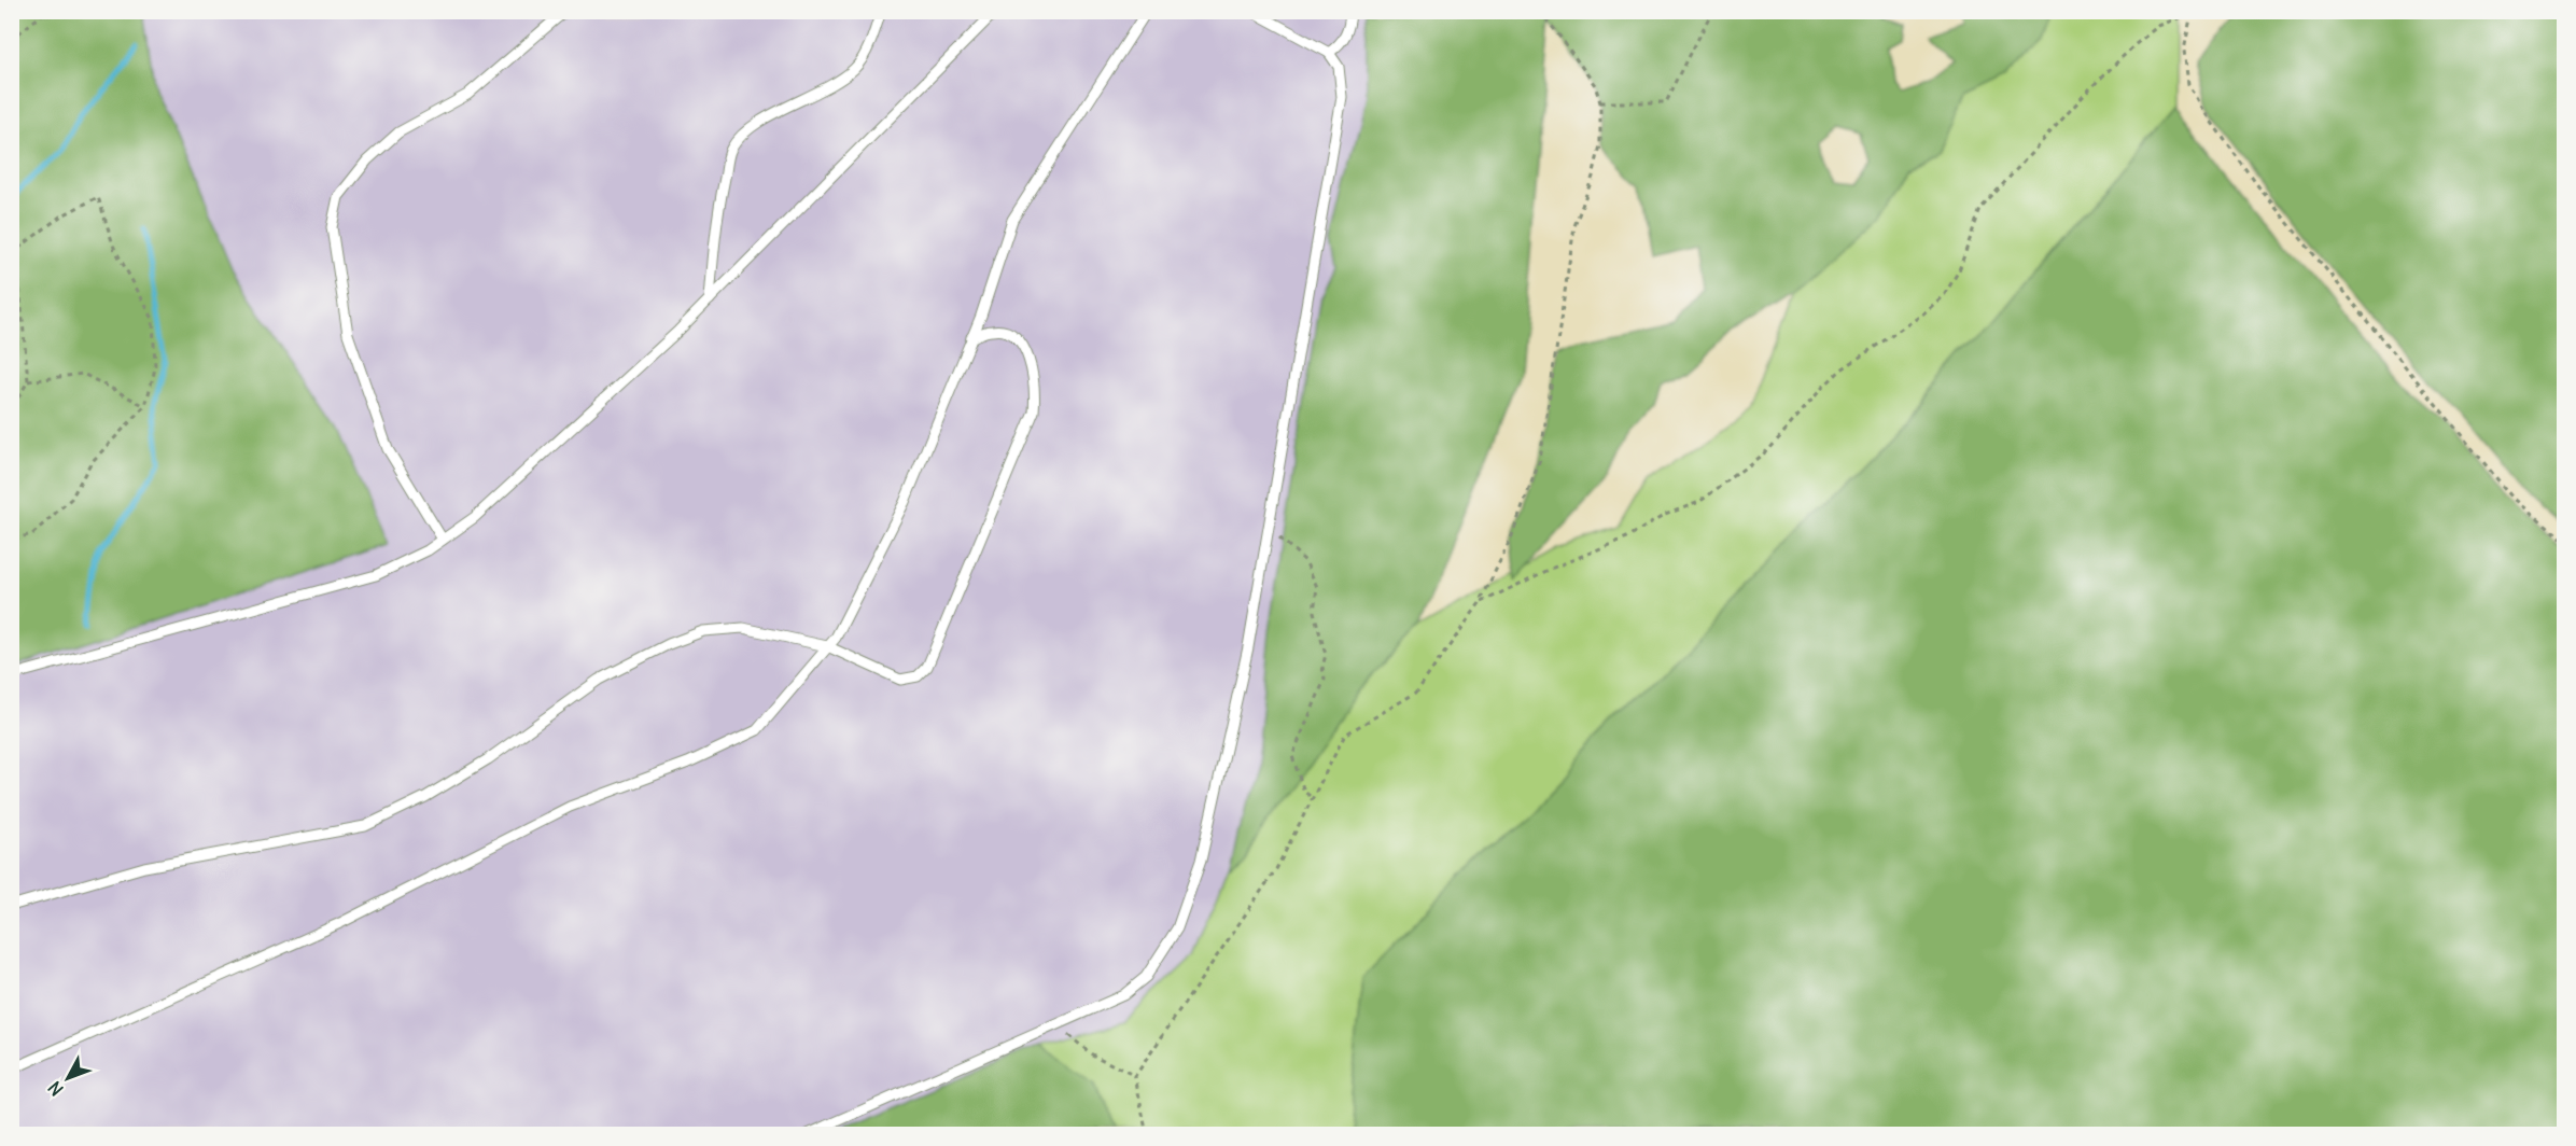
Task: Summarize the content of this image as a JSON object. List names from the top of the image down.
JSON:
{
  "north": "bottom left"
}
